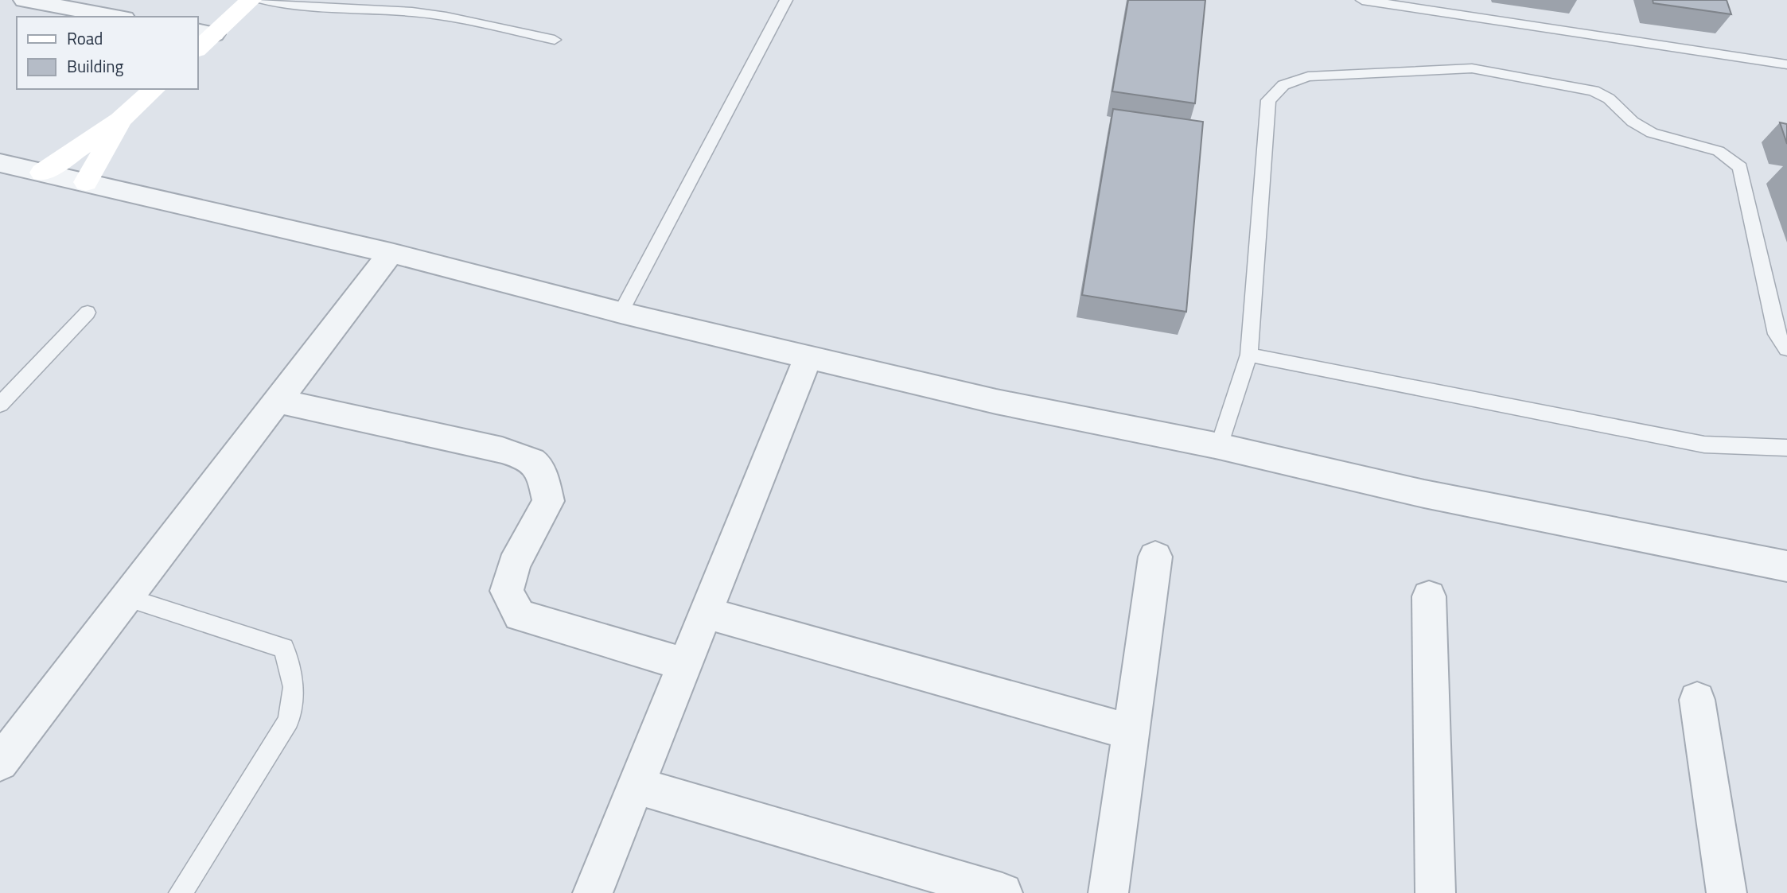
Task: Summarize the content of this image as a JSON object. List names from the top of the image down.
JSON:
{
  "legend": ["Road", "Building"]
}
